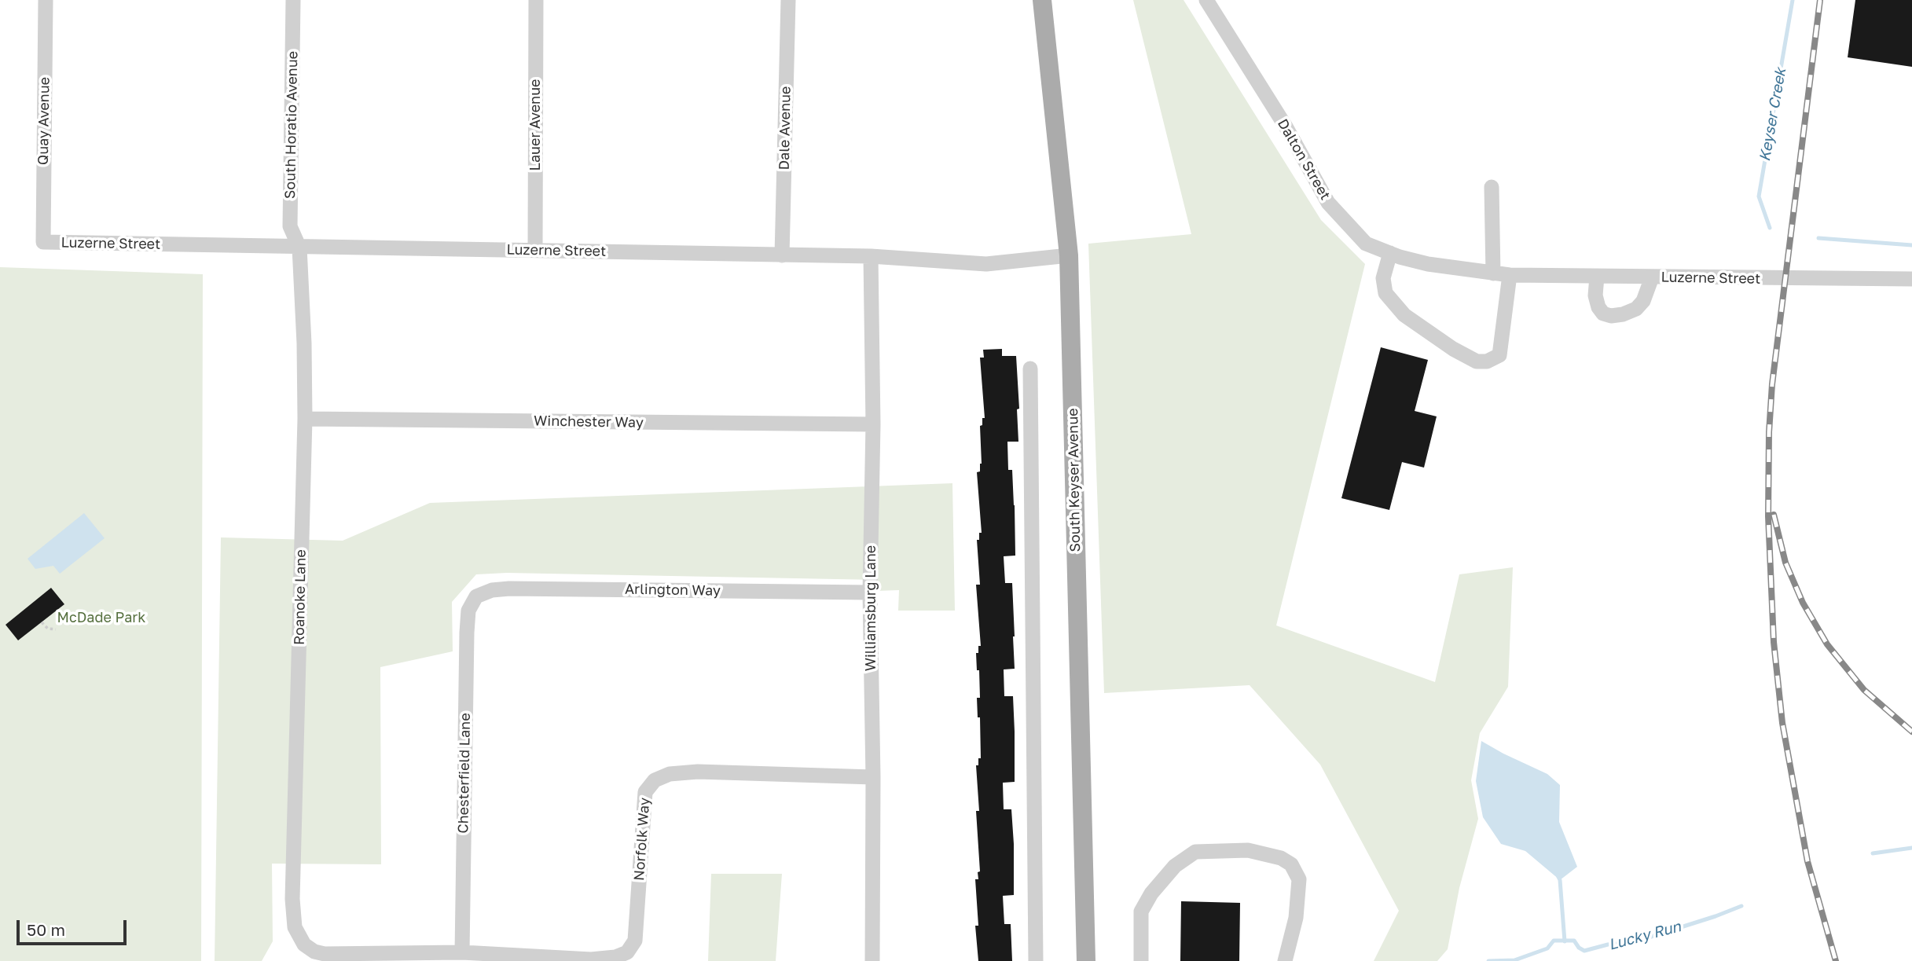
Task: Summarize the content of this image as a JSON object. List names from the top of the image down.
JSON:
{
  "streets": {
    "main road": ["South Keyser Avenue"],
    "street": [
      "Quay Avenue",
      "South Horatio Avenue",
      "Lauer Avenue",
      "Dale Avenue",
      "Dalton Street",
      "Luzerne Street",
      "Winchester Way",
      "Arlington Way",
      "Roanoke Lane",
      "Williamsburg Lane",
      "Chesterfield Lane",
      "Norfolk Way"
    ]
  },
  "crossings": [
    ["Quay Avenue", "Luzerne Street"],
    ["South Horatio Avenue", "Luzerne Street"],
    ["South Horatio Avenue", "Roanoke Lane"],
    ["Lauer Avenue", "Luzerne Street"],
    ["Dale Avenue", "Luzerne Street"],
    ["Dalton Street", "Luzerne Street"],
    ["Luzerne Street", "South Keyser Avenue"],
    ["Luzerne Street", "Roanoke Lane"],
    ["Luzerne Street", "Williamsburg Lane"],
    ["Winchester Way", "Roanoke Lane"],
    ["Winchester Way", "Williamsburg Lane"],
    ["Arlington Way", "Williamsburg Lane"],
    ["Arlington Way", "Chesterfield Lane"],
    ["Roanoke Lane", "Norfolk Way"],
    ["Williamsburg Lane", "Norfolk Way"],
    ["Chesterfield Lane", "Norfolk Way"]
  ],
  "water": ["Keyser Creek", "Lucky Run"],
  "parks": ["McDade Park"],
  "scale_bar": "50 m"
}
